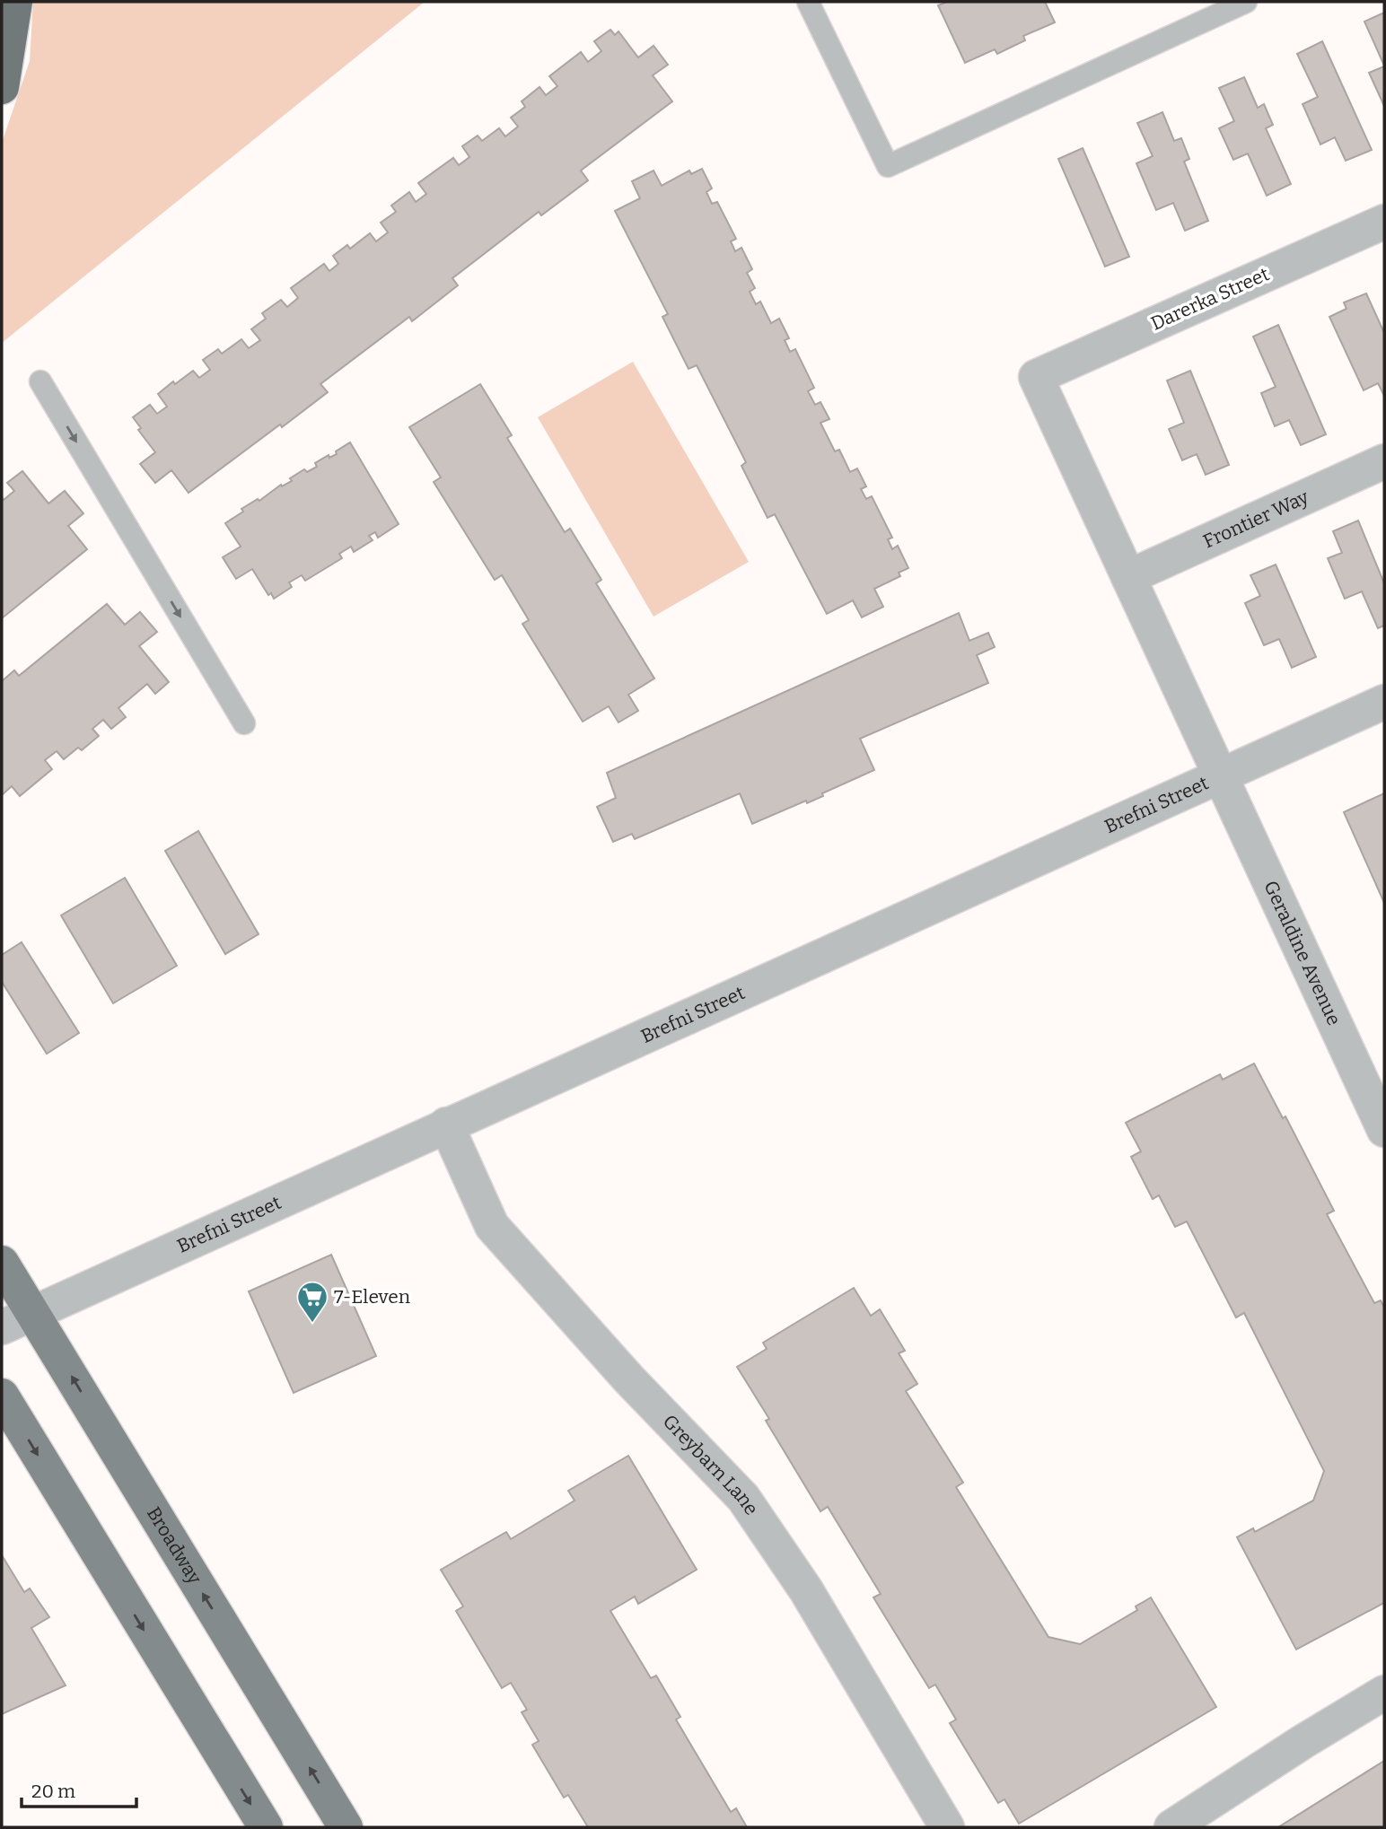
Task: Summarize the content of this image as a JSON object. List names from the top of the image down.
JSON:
{
  "streets": {
    "main road": ["Broadway"],
    "street": [
      "Darerka Street",
      "Frontier Way",
      "Brefni Street",
      "Geraldine Avenue",
      "Greybarn Lane"
    ]
  },
  "crossings": [
    ["Darerka Street", "Frontier Way"],
    ["Brefni Street", "Geraldine Avenue"],
    ["Brefni Street", "Greybarn Lane"],
    ["Brefni Street", "Broadway"]
  ],
  "places": {
    "supermarket": ["7-Eleven"]
  },
  "scale_bar": "20 m"
}
